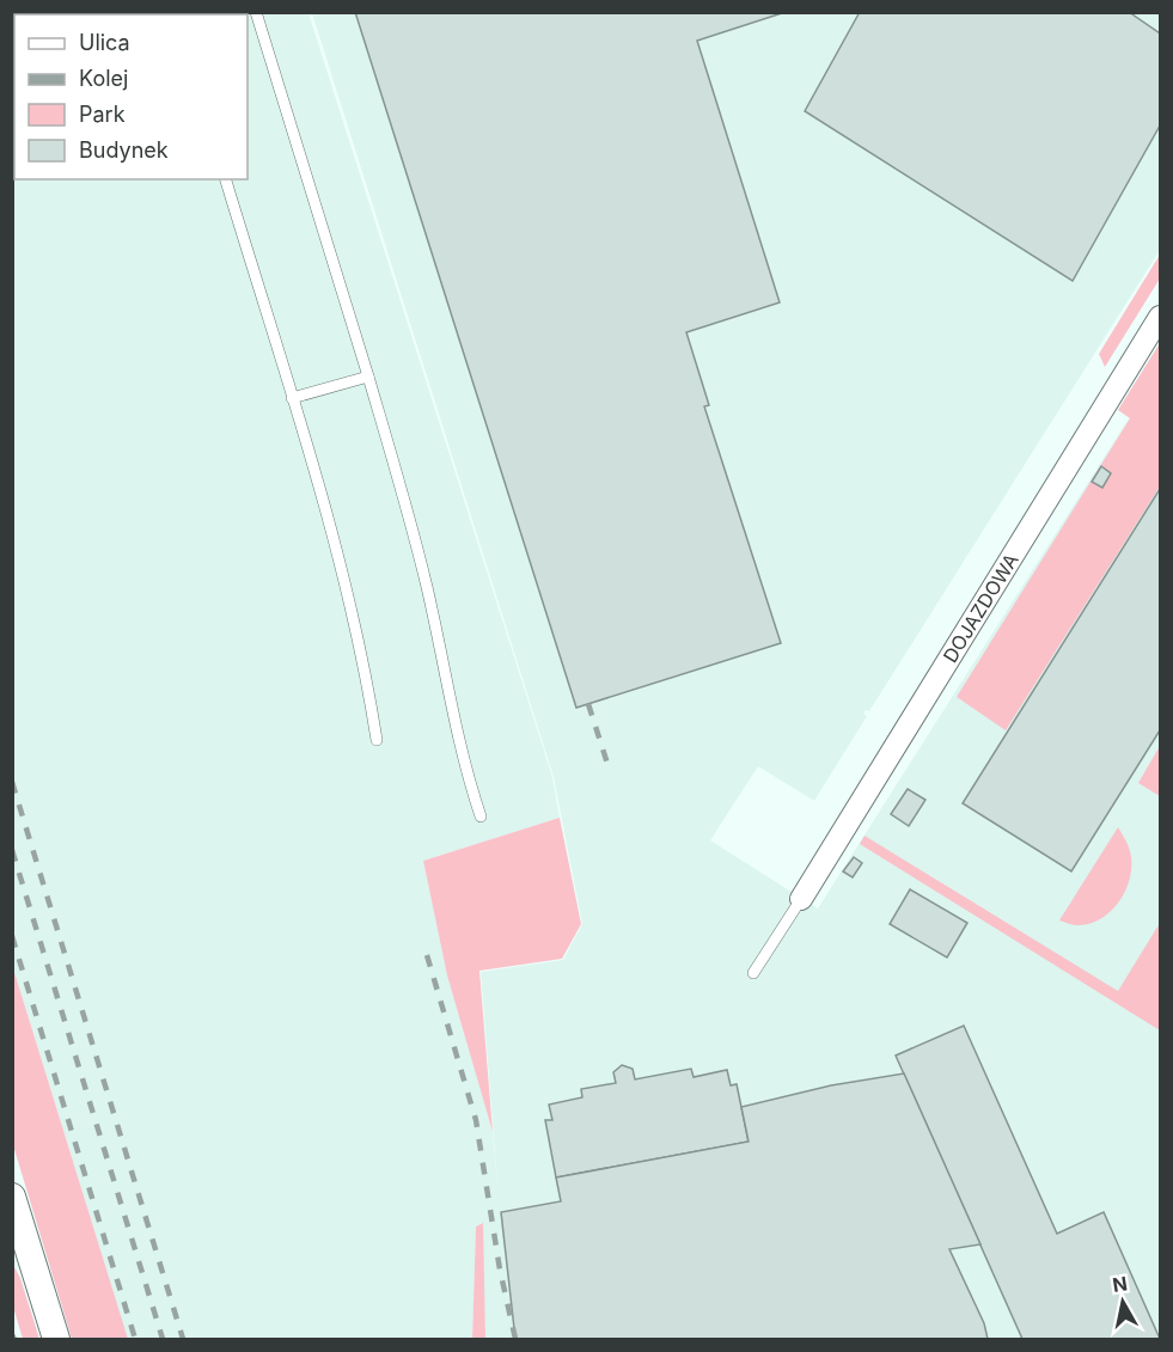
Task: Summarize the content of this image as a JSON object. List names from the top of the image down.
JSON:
{
  "streets": {
    "street": ["DOJAZDOWA"]
  },
  "legend": [
    "Ulica",
    "Kolej",
    "Park",
    "Budynek"
  ],
  "north": "top"
}
